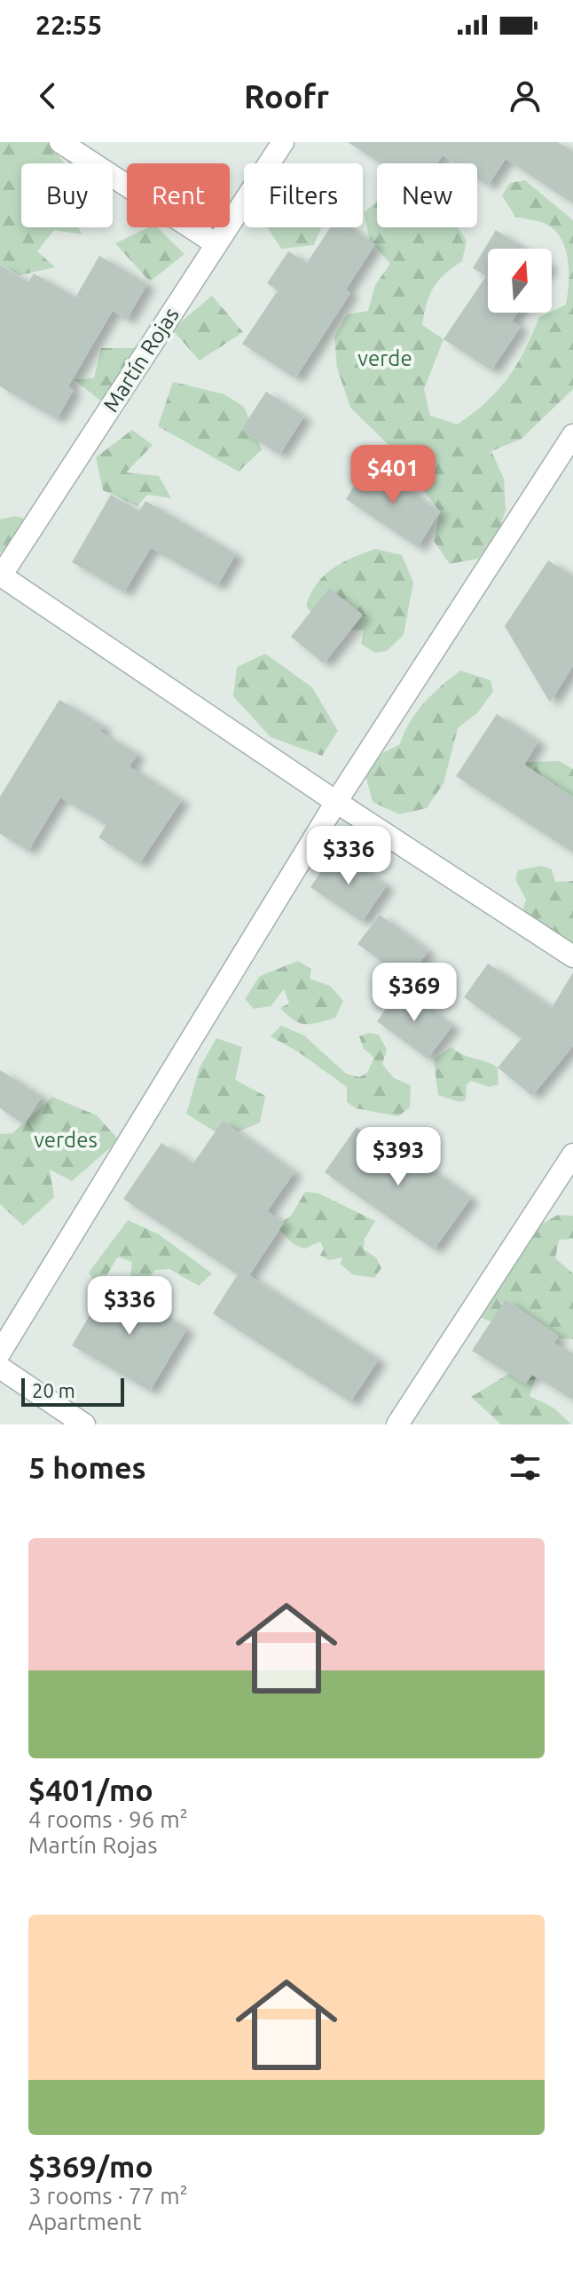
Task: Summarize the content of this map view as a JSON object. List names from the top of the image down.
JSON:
{
  "streets": {
    "street": ["Martín Rojas"]
  },
  "parks": ["verde", "verdes"],
  "scale_bar": "20 m",
  "north": "top",
  "page": {
    "status": "22:55",
    "header": "Roofr",
    "chip": [
      "Buy",
      "Rent",
      "Filters",
      "New"
    ],
    "price": [
      "$401",
      "$336",
      "$369",
      "$393",
      "$336"
    ],
    "scale": "20 m",
    "heading": "5 homes",
    "list": [
      {
        "name": "$401/mo",
        "note": "4 rooms · 96 m² · Martín Rojas"
      },
      {
        "name": "$369/mo",
        "note": "3 rooms · 77 m² · Apartment"
      }
    ]
  }
}
